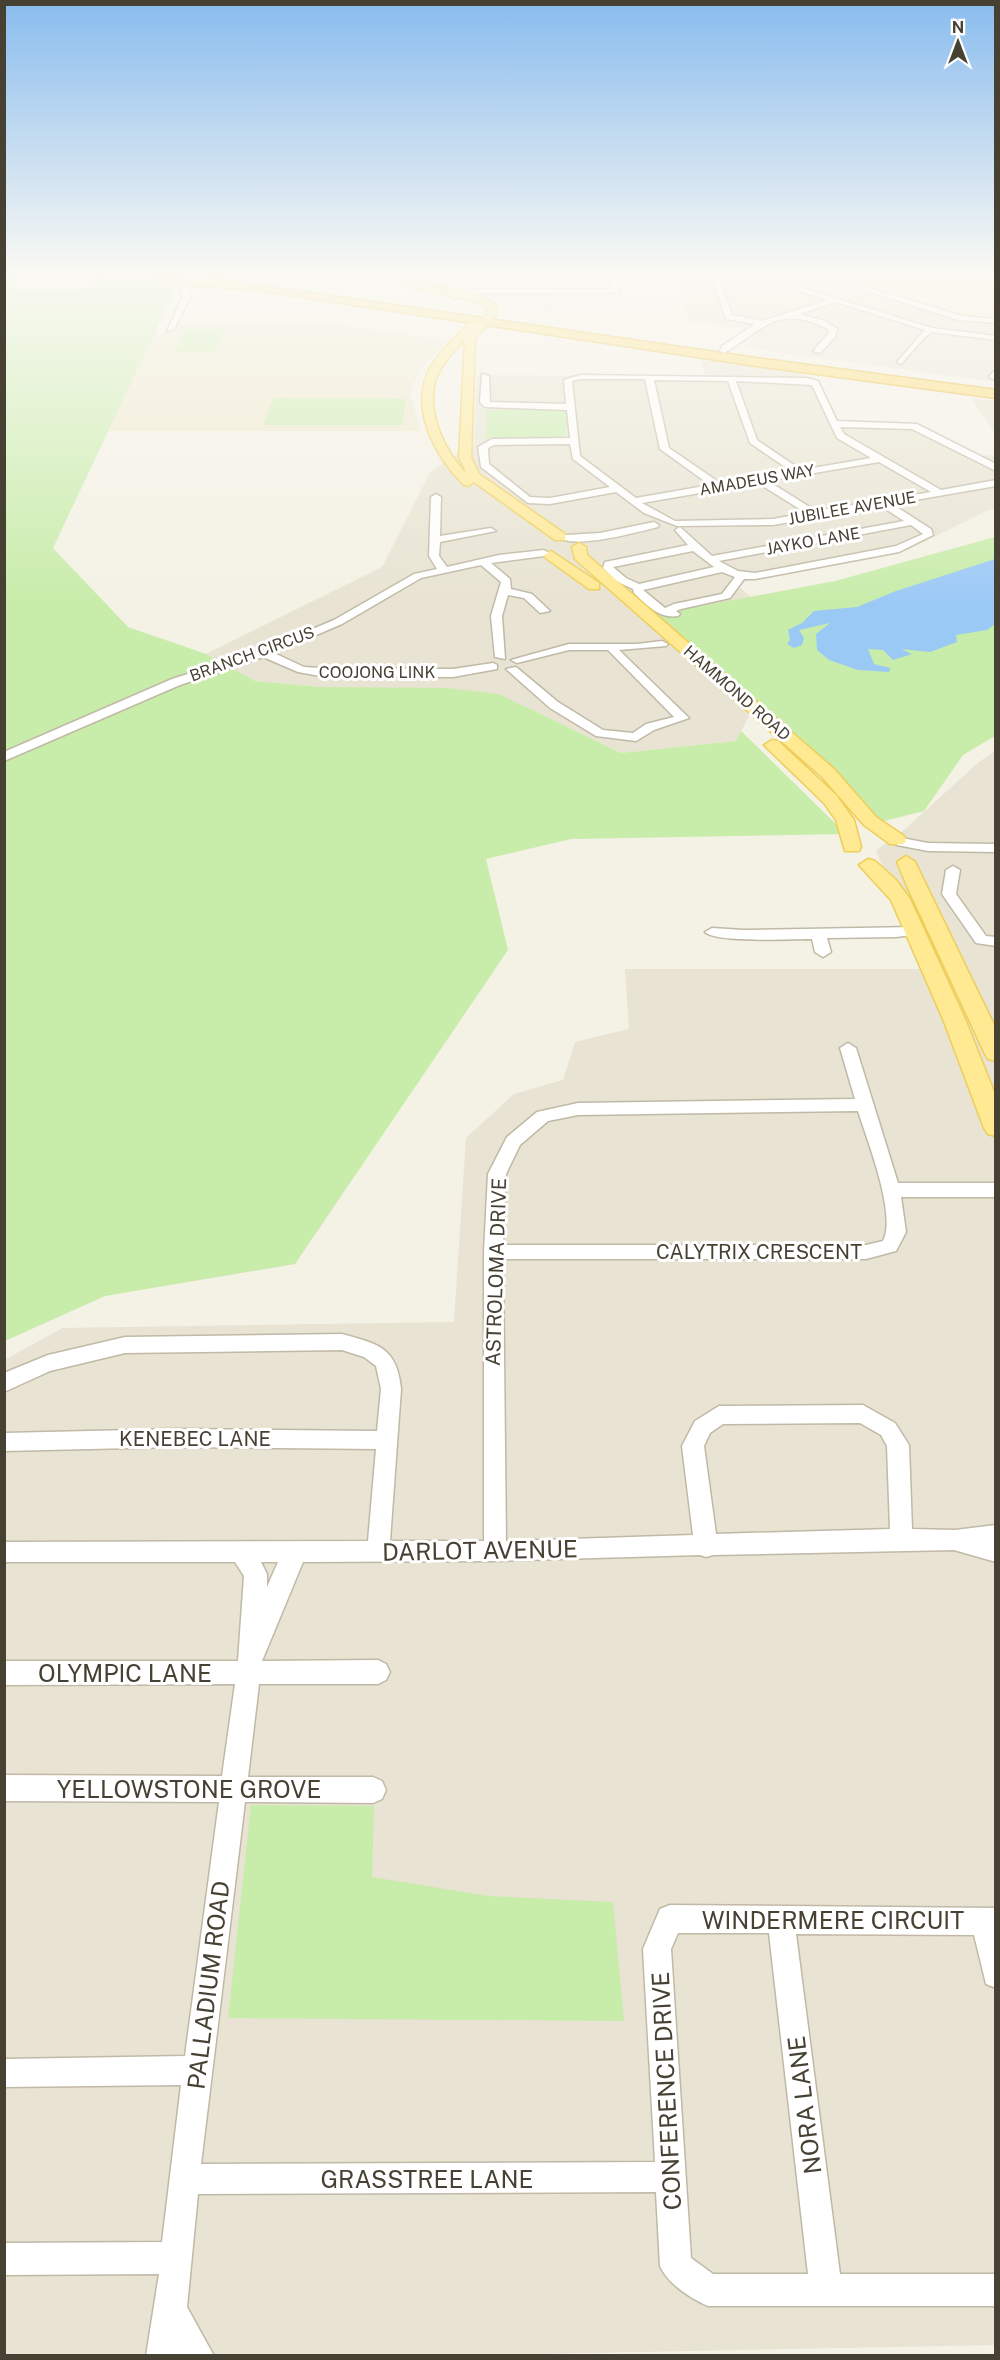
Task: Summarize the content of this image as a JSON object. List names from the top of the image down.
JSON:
{
  "streets": {
    "main road": ["HAMMOND ROAD"],
    "street": [
      "AMADEUS WAY",
      "JUBILEE AVENUE",
      "JAYKO LANE",
      "BRANCH CIRCUS",
      "COOJONG LINK",
      "CALYTRIX CRESCENT",
      "ASTROLOMA DRIVE",
      "KENEBEC LANE",
      "DARLOT AVENUE",
      "OLYMPIC LANE",
      "YELLOWSTONE GROVE",
      "WINDERMERE CIRCUIT",
      "PALLADIUM ROAD",
      "CONFERENCE DRIVE",
      "NORA LANE",
      "GRASSTREE LANE"
    ]
  },
  "crossings": [
    ["BRANCH CIRCUS", "COOJONG LINK"],
    ["BRANCH CIRCUS", "HAMMOND ROAD"],
    ["CALYTRIX CRESCENT", "ASTROLOMA DRIVE"],
    ["ASTROLOMA DRIVE", "DARLOT AVENUE"],
    ["DARLOT AVENUE", "PALLADIUM ROAD"],
    ["OLYMPIC LANE", "PALLADIUM ROAD"],
    ["YELLOWSTONE GROVE", "PALLADIUM ROAD"],
    ["WINDERMERE CIRCUIT", "CONFERENCE DRIVE"],
    ["WINDERMERE CIRCUIT", "NORA LANE"],
    ["PALLADIUM ROAD", "GRASSTREE LANE"],
    ["CONFERENCE DRIVE", "NORA LANE"],
    ["CONFERENCE DRIVE", "GRASSTREE LANE"]
  ],
  "north": "top"
}
